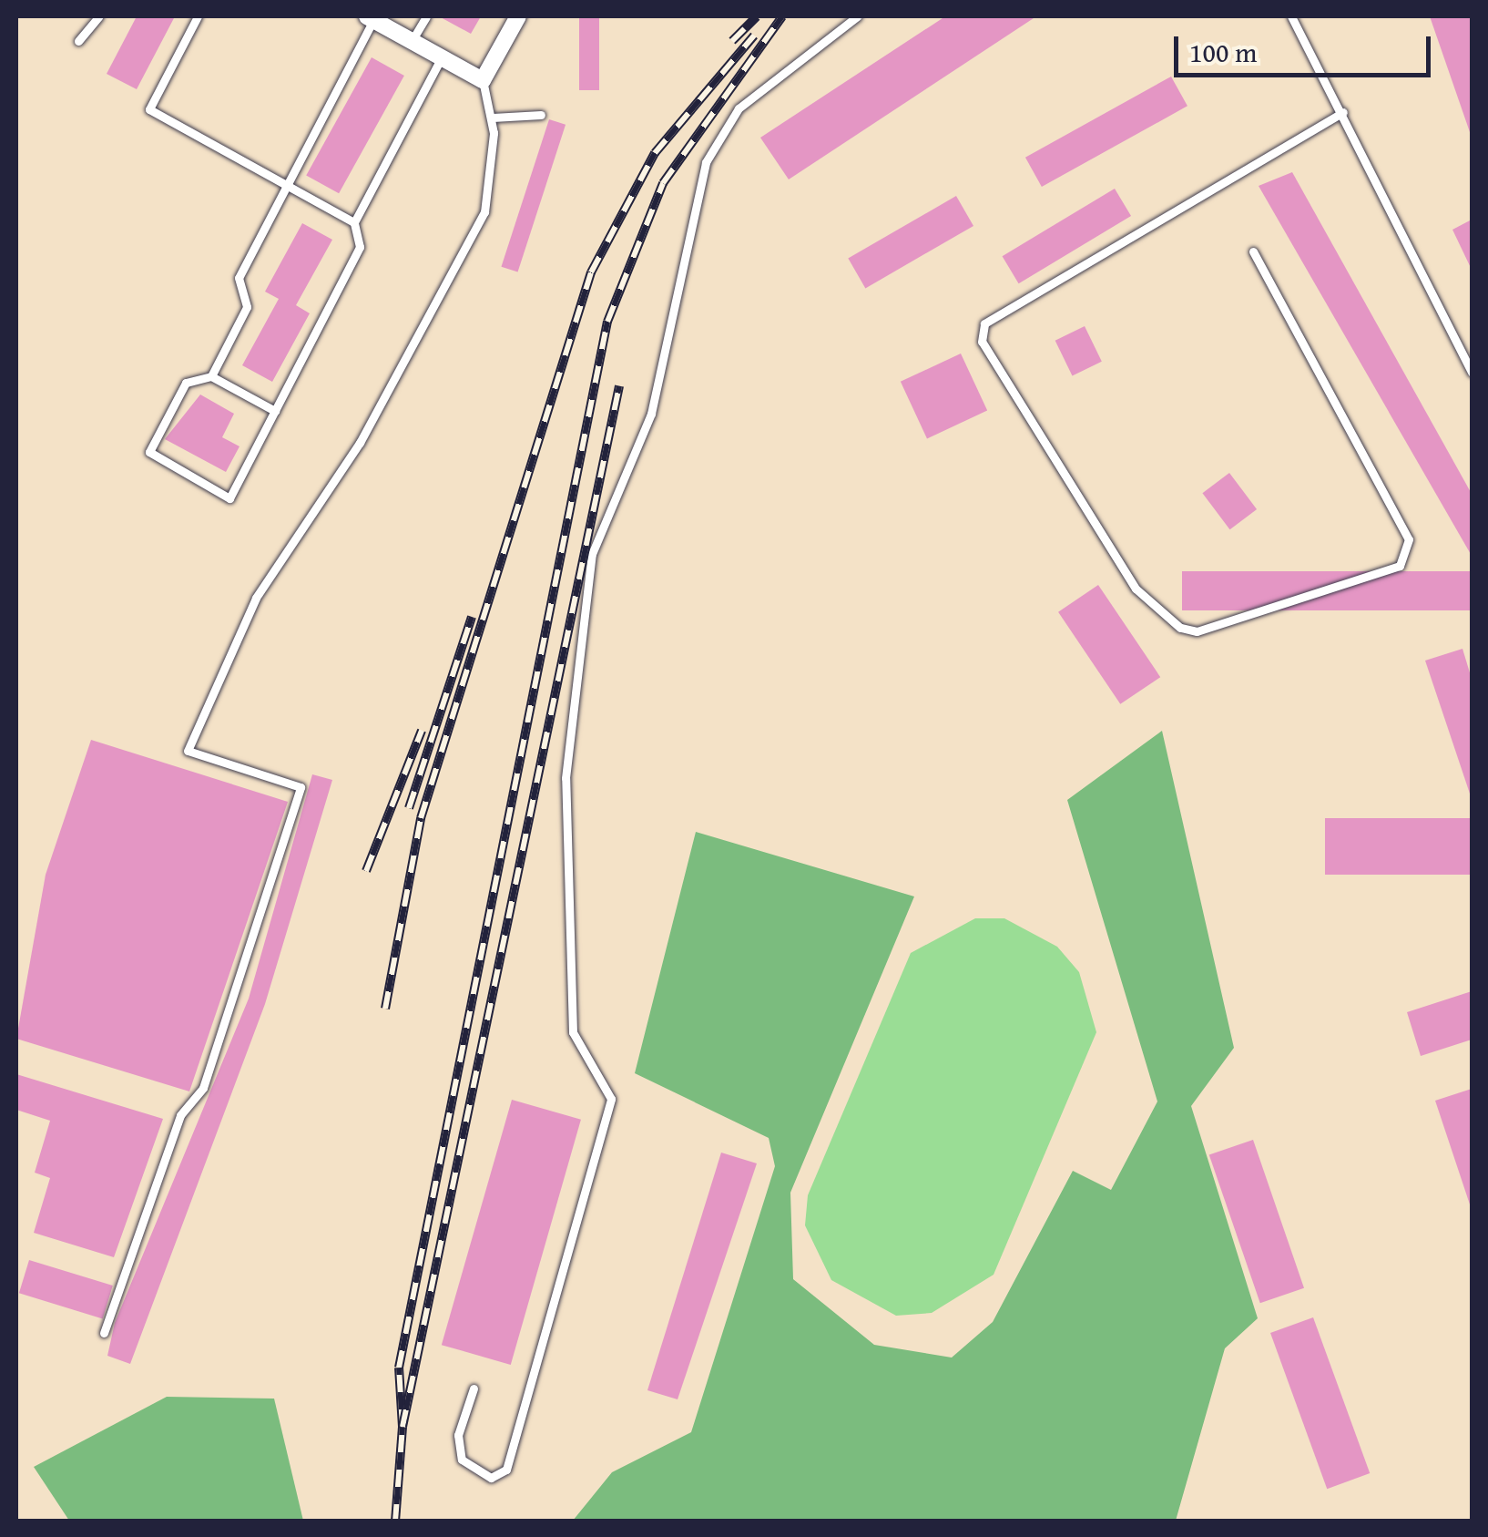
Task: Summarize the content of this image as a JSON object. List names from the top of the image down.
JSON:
{
  "scale_bar": "100 m"
}
